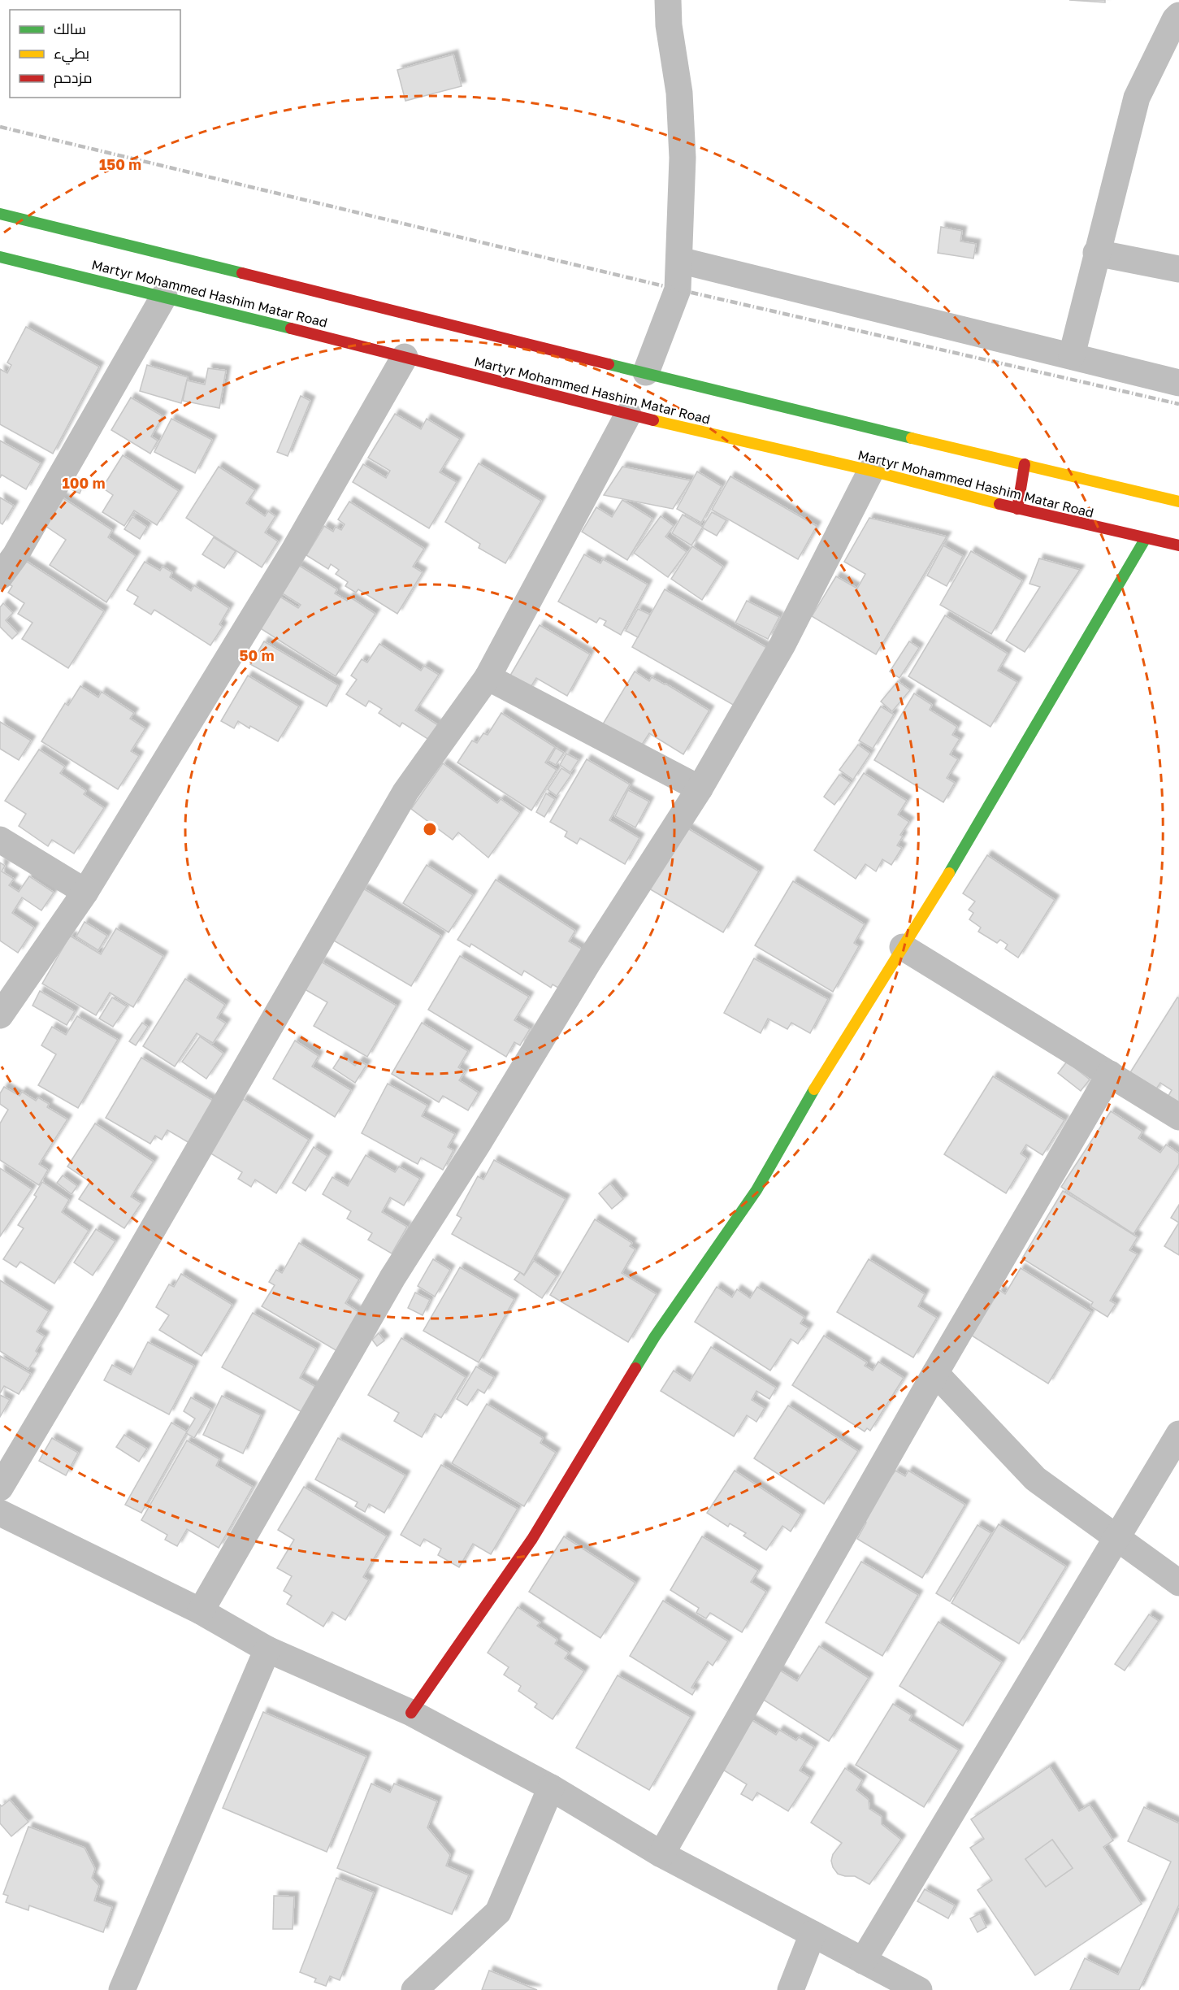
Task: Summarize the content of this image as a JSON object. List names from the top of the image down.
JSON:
{
  "streets": {
    "main road": ["Martyr Mohammed Hashim Matar Road"]
  },
  "legend": ["سالك", "بطيء", "مزدحم"],
  "rings": ["150 m", "100 m", "50 m"]
}
